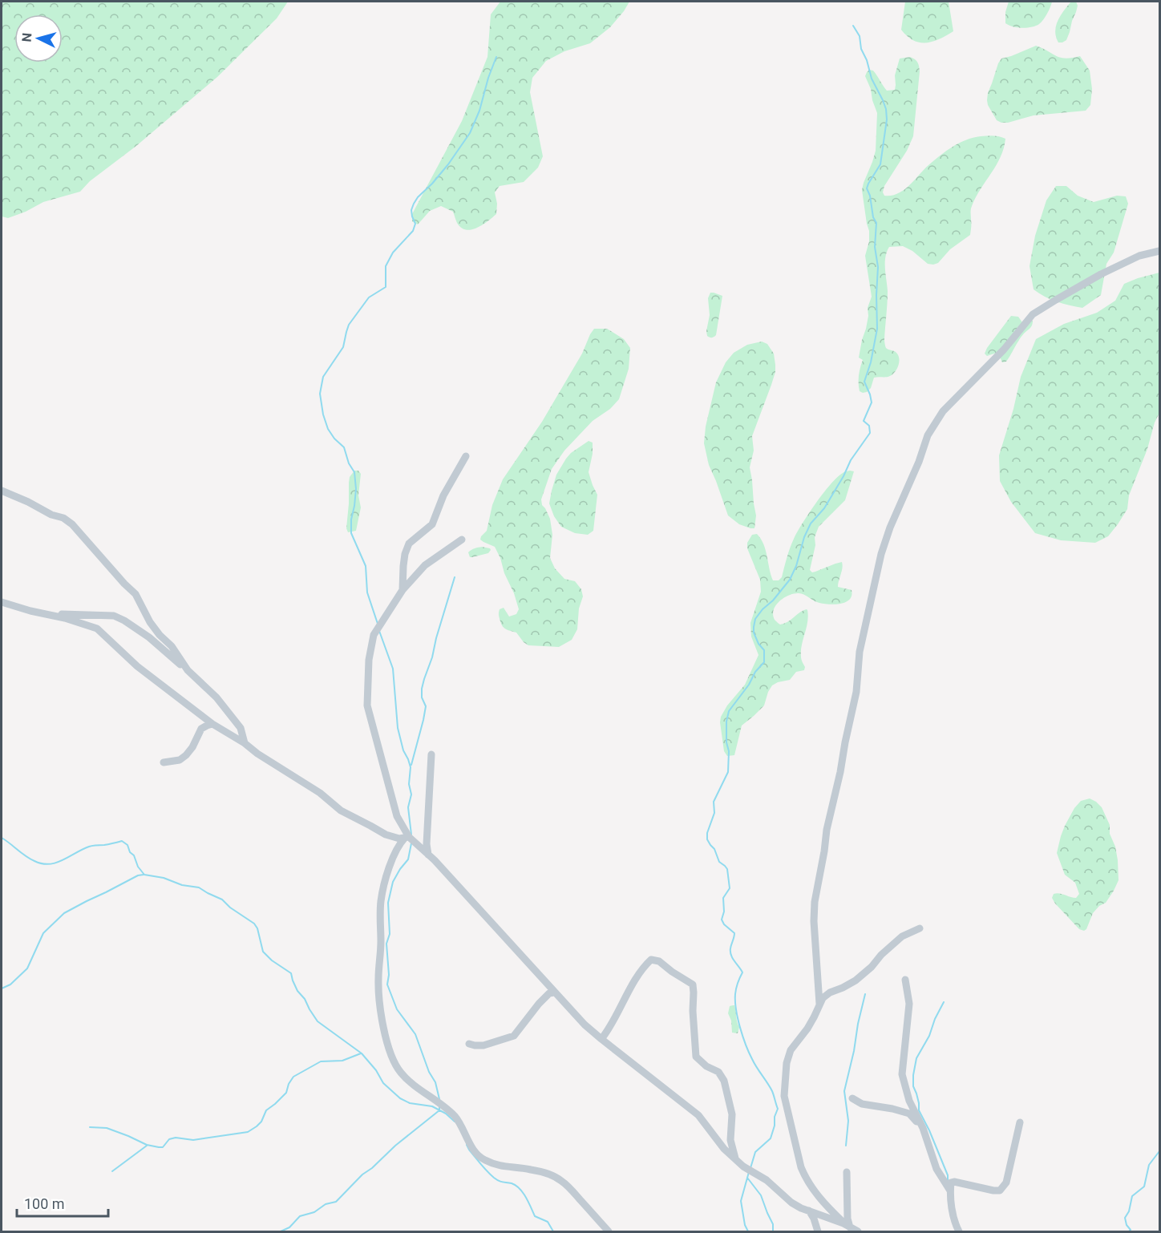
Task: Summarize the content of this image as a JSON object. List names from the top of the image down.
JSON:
{
  "scale_bar": "100 m",
  "north": "left"
}
